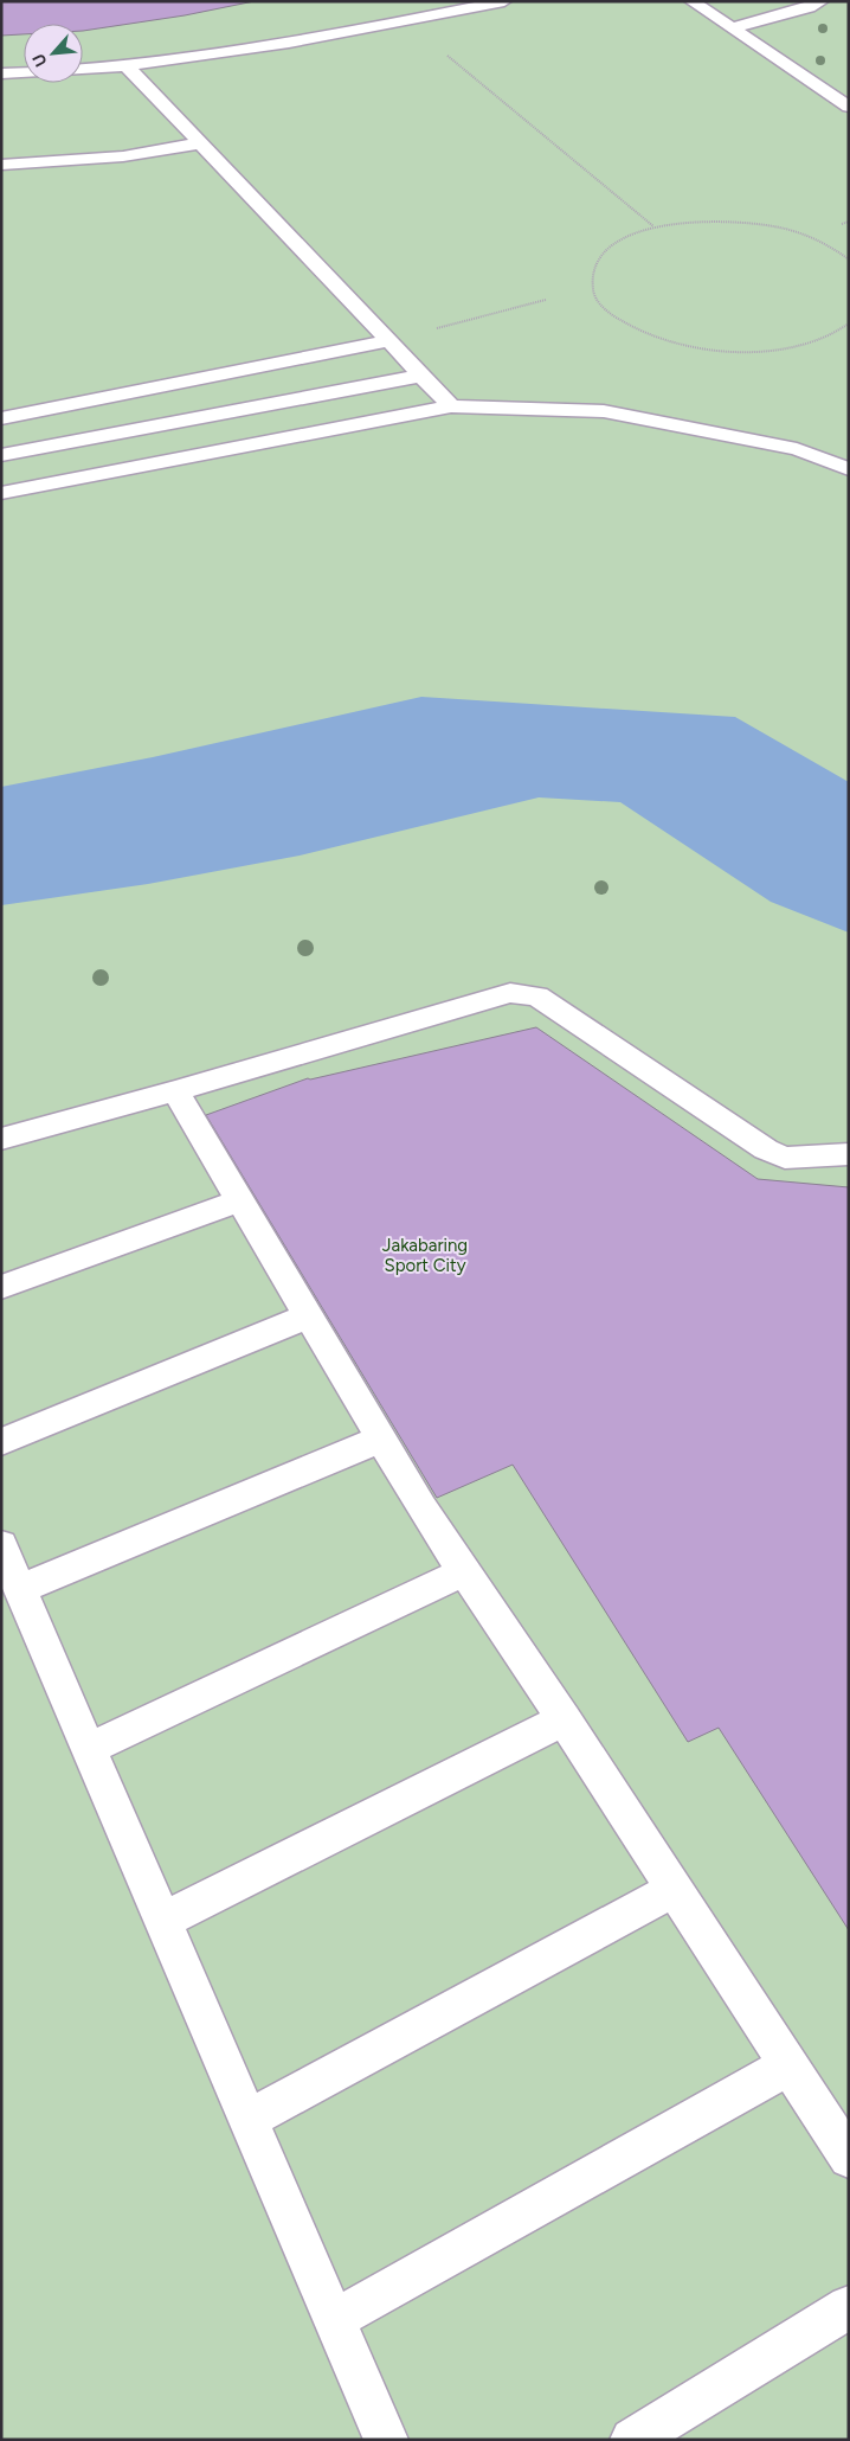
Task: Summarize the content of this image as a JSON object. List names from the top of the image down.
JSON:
{
  "parks": ["Jakabaring Sport City"],
  "north": "bottom left"
}
